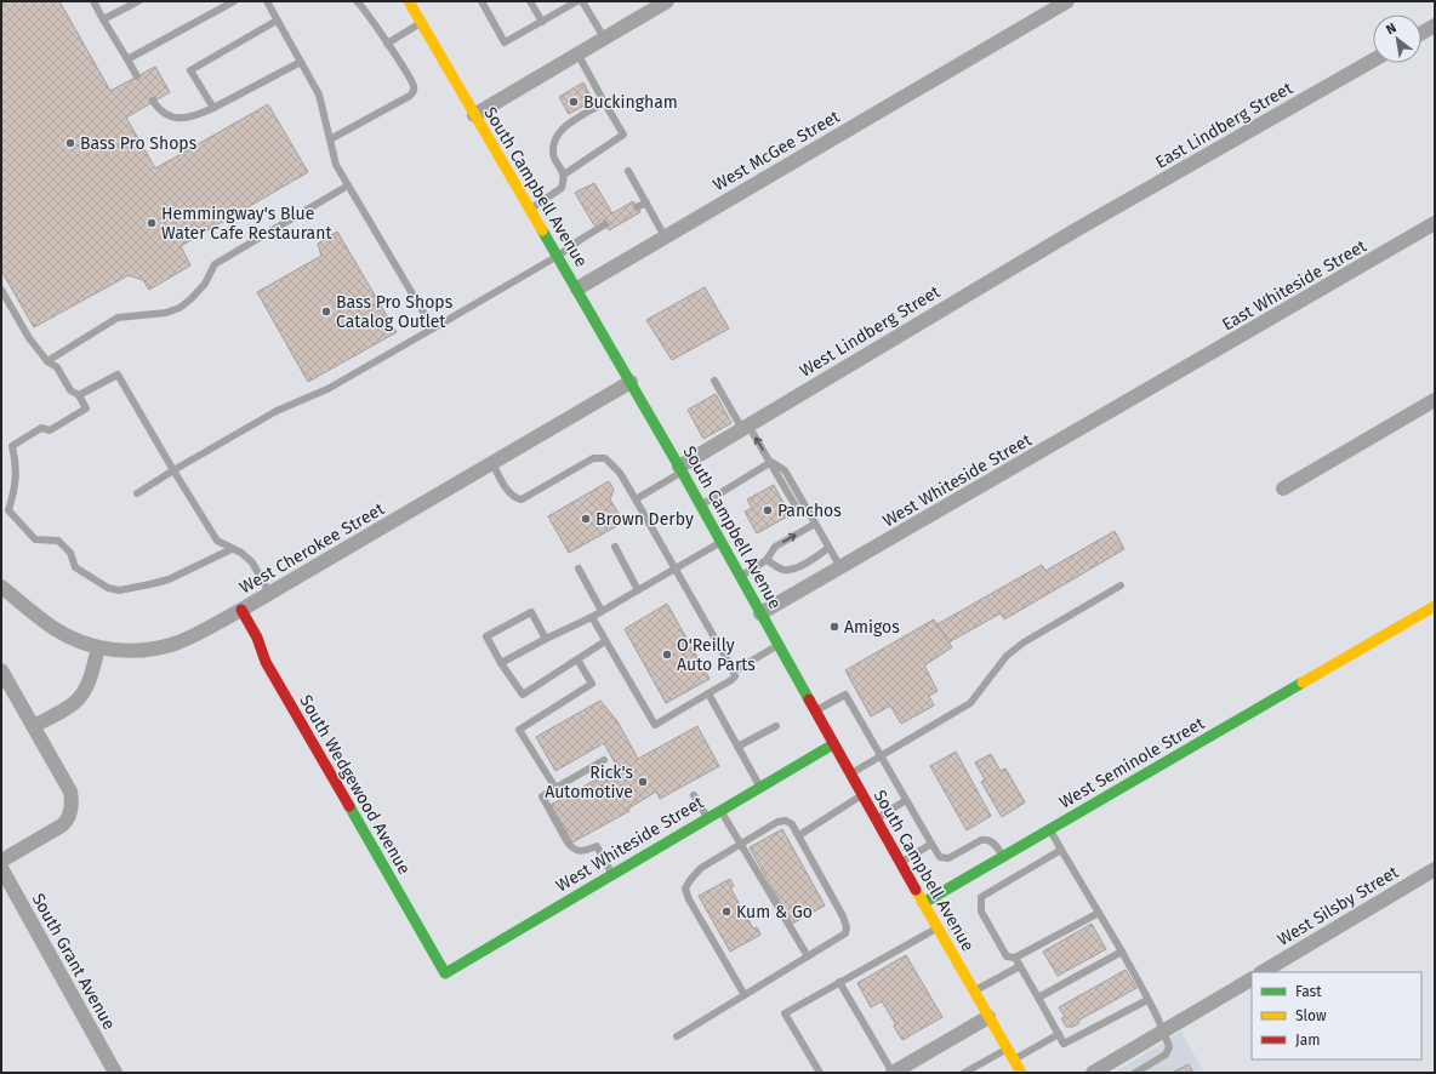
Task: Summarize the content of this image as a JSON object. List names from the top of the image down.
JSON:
{
  "streets": {
    "street": [
      "East Lindberg Street",
      "West McGee Street",
      "South Campbell Avenue",
      "East Whiteside Street",
      "West Lindberg Street",
      "West Whiteside Street",
      "West Cherokee Street",
      "West Seminole Street",
      "South Wedgewood Avenue",
      "West Silsby Street",
      "South Grant Avenue"
    ]
  },
  "crossings": [
    ["East Lindberg Street", "West Lindberg Street"],
    ["West McGee Street", "South Campbell Avenue"],
    ["South Campbell Avenue", "West Lindberg Street"],
    ["South Campbell Avenue", "West Whiteside Street"],
    ["South Campbell Avenue", "West Cherokee Street"],
    ["South Campbell Avenue", "West Seminole Street"],
    ["East Whiteside Street", "West Whiteside Street"],
    ["West Whiteside Street", "South Wedgewood Avenue"],
    ["West Cherokee Street", "South Wedgewood Avenue"]
  ],
  "places": [
    "Buckingham",
    "Bass Pro Shops",
    "Hemmingway's Blue Water Cafe Restaurant",
    "Bass Pro Shops Catalog Outlet",
    "Panchos",
    "Brown Derby",
    "Amigos",
    "O'Reilly Auto Parts",
    "Rick's Automotive",
    "Kum & Go"
  ],
  "legend": ["Fast", "Slow", "Jam"],
  "north": "top left"
}
